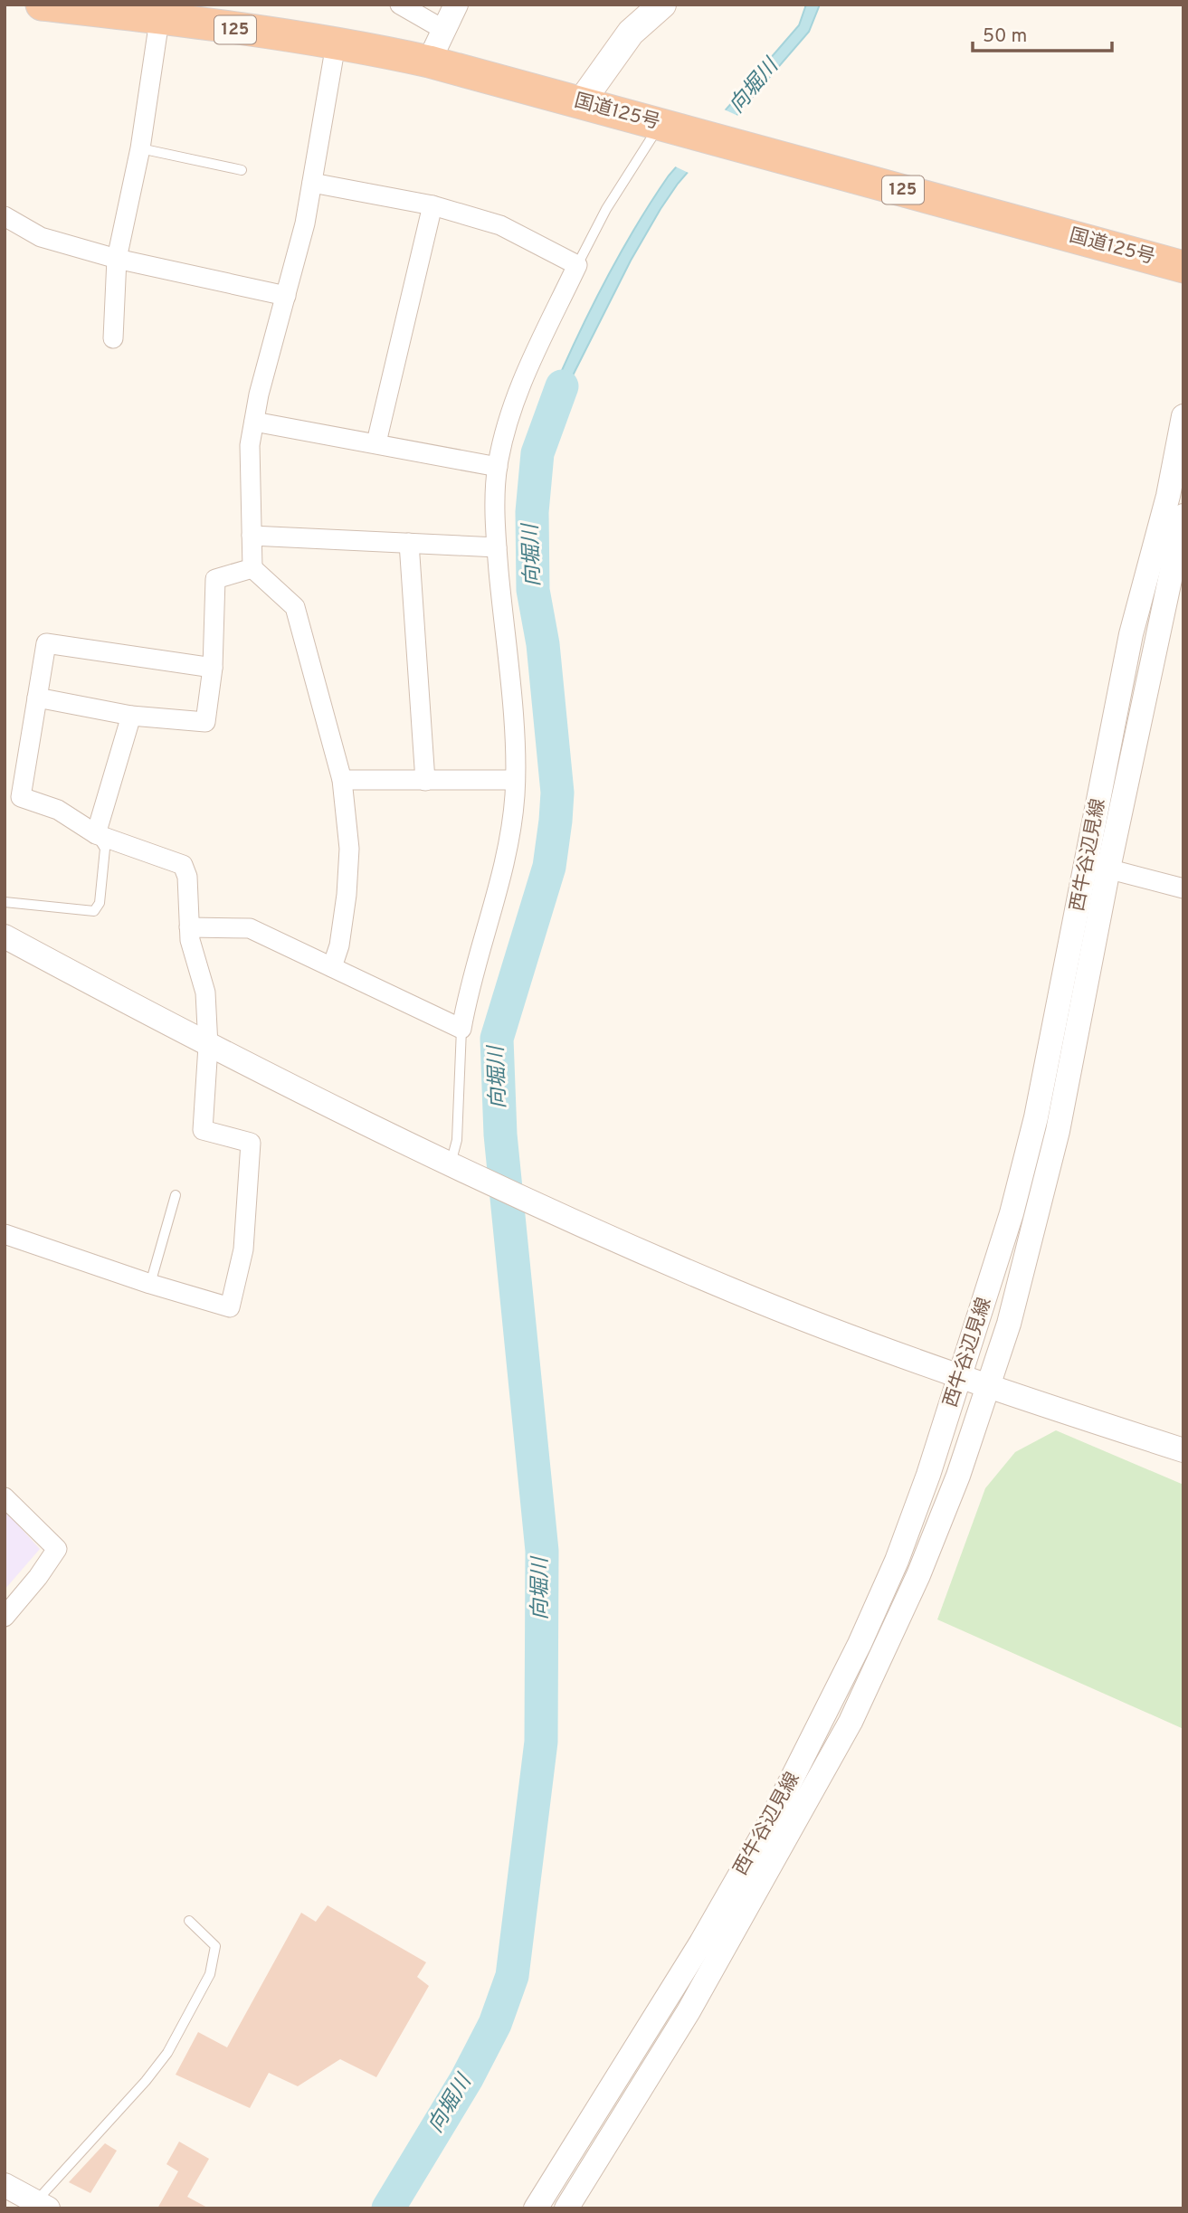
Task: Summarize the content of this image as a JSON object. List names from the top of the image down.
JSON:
{
  "streets": {
    "highway": ["125", "国道125号"],
    "street": ["西牛谷辺見線"]
  },
  "water": ["向堀川"],
  "scale_bar": "50 m"
}
